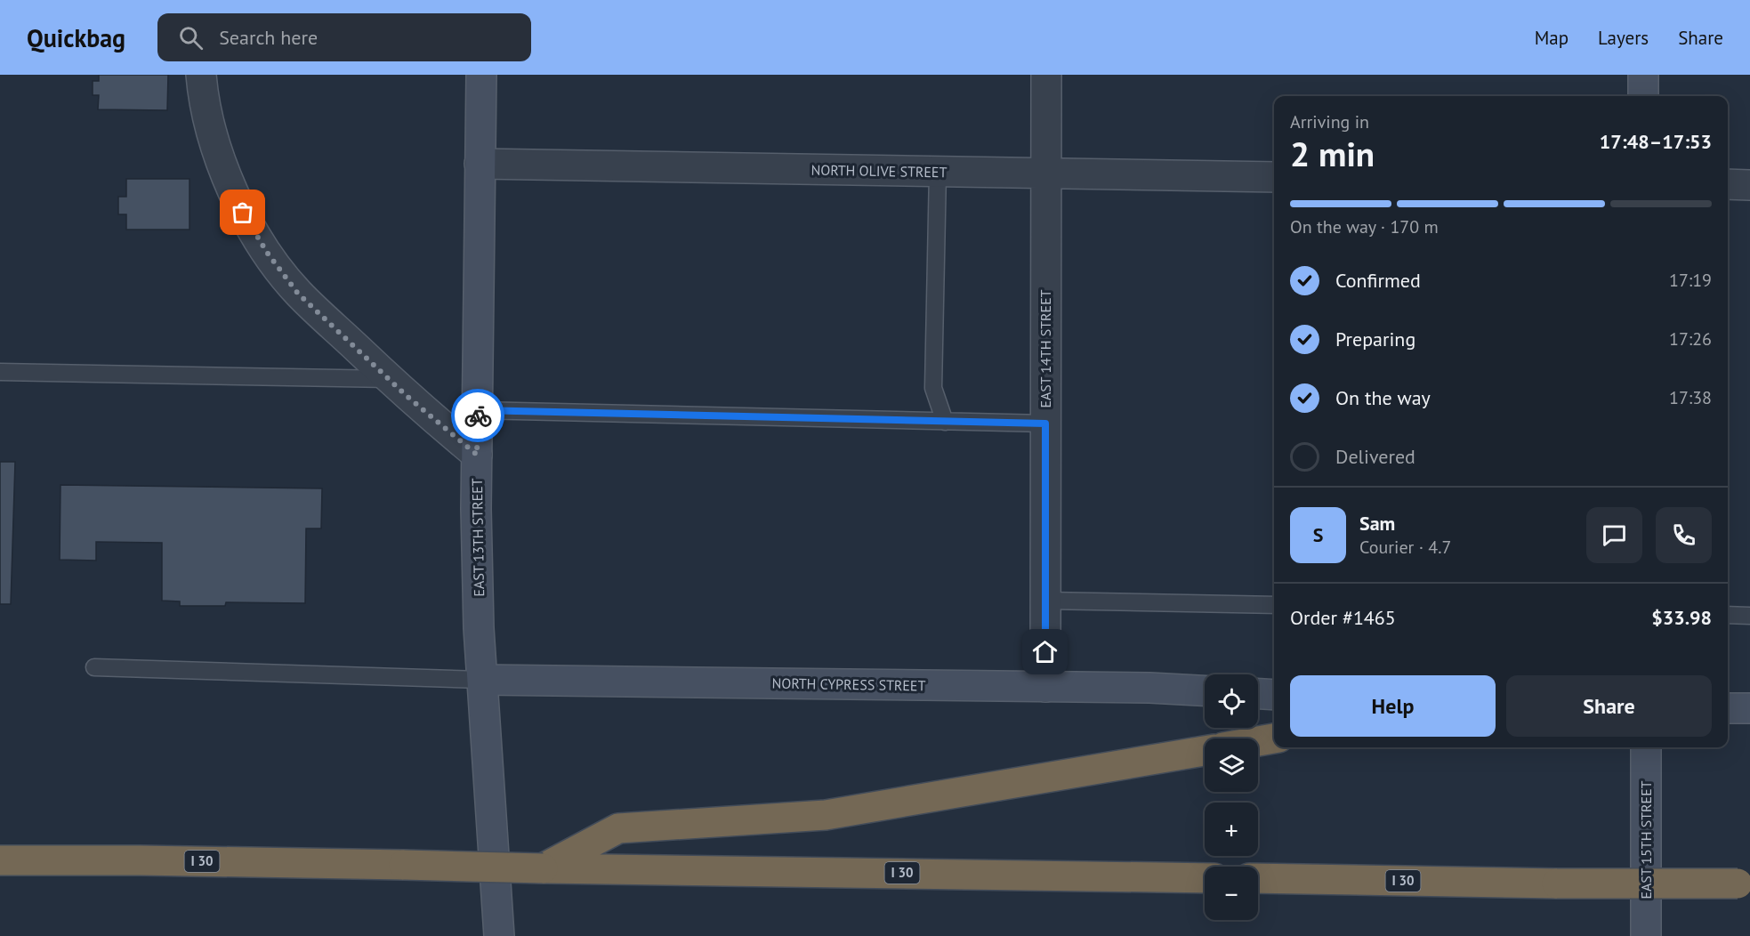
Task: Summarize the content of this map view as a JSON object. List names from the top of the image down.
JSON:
{
  "streets": {
    "highway": ["I 30"],
    "main road": ["EAST 13TH STREET", "NORTH CYPRESS STREET", "EAST 15TH STREET"],
    "street": ["NORTH OLIVE STREET", "EAST 14TH STREET"]
  },
  "crossings": [
    ["NORTH OLIVE STREET", "EAST 14TH STREET"],
    ["NORTH OLIVE STREET", "EAST 13TH STREET"],
    ["EAST 14TH STREET", "NORTH CYPRESS STREET"],
    ["EAST 13TH STREET", "NORTH CYPRESS STREET"]
  ],
  "page": {
    "header": "Quickbag",
    "search": "Search here",
    "nav": ["Map", "Layers", "Share"],
    "heading": ["2 min", "Arriving in", "17:48–17:53"],
    "panel": [
      "Sam",
      "Courier · 4.7",
      "Order #1465",
      "$33.98"
    ],
    "bar": "On the way · 170 m",
    "list": [
      ["Confirmed", "17:19"],
      ["Preparing", "17:26"],
      ["On the way", "17:38"],
      "Delivered"
    ],
    "round": "S",
    "buttons": ["Help", "Share"],
    "map_buttons": ["+", "−"]
  }
}
